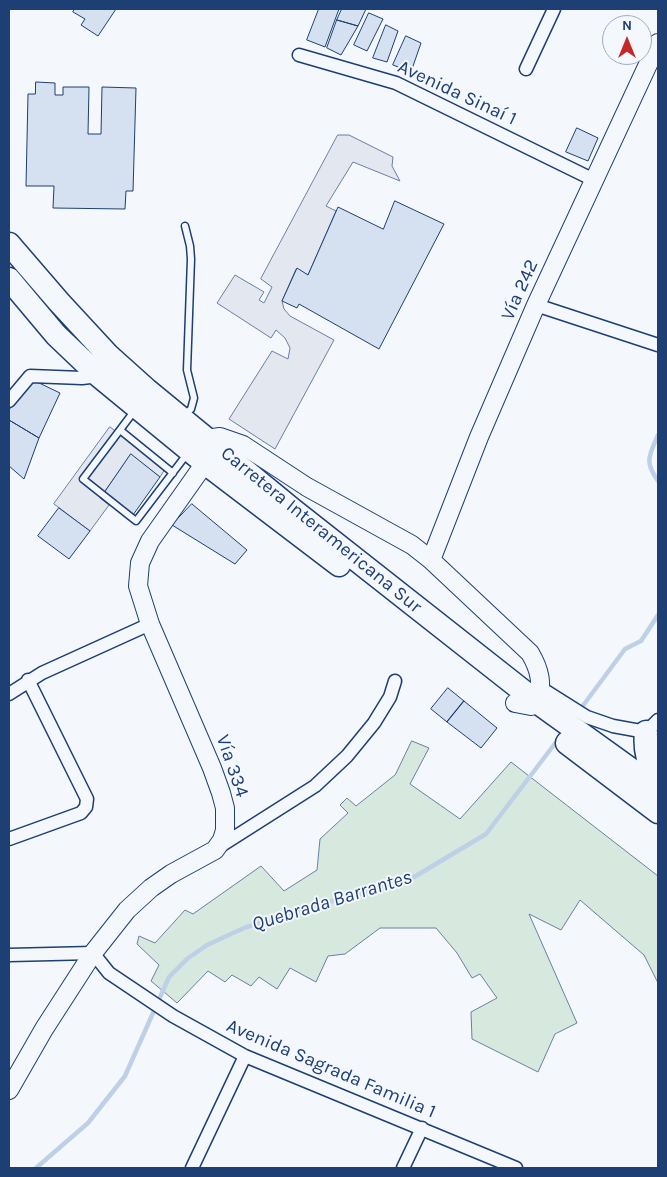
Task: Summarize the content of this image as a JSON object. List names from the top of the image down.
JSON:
{
  "streets": {
    "highway": ["Carretera Interamericana Sur"],
    "main road": ["Vía 242", "Vía 334"],
    "street": ["Avenida Sinaí 1", "Avenida Sagrada Familia 1"]
  },
  "crossings": [
    ["Avenida Sinaí 1", "Vía 242"],
    ["Carretera Interamericana Sur", "Vía 334"]
  ],
  "water": ["Quebrada Barrantes"],
  "north": "top"
}
